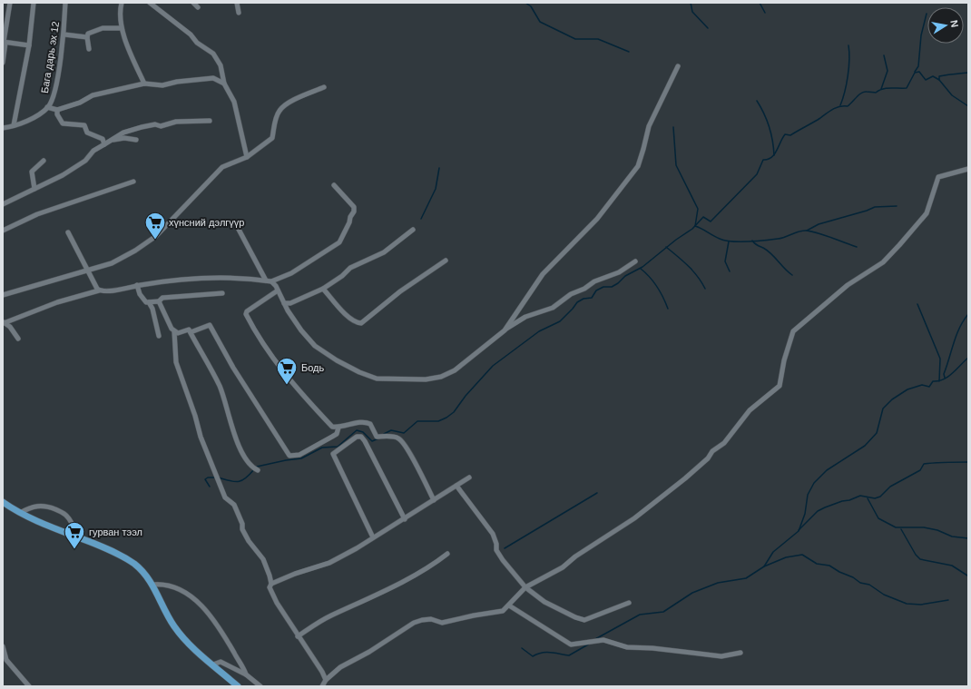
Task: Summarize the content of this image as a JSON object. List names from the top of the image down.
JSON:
{
  "streets": {
    "street": ["Бага дарь эх 12"]
  },
  "places": {
    "supermarket": ["хүнсний дэлгүүр", "Бодь", "гурван тээл"]
  },
  "north": "right"
}
